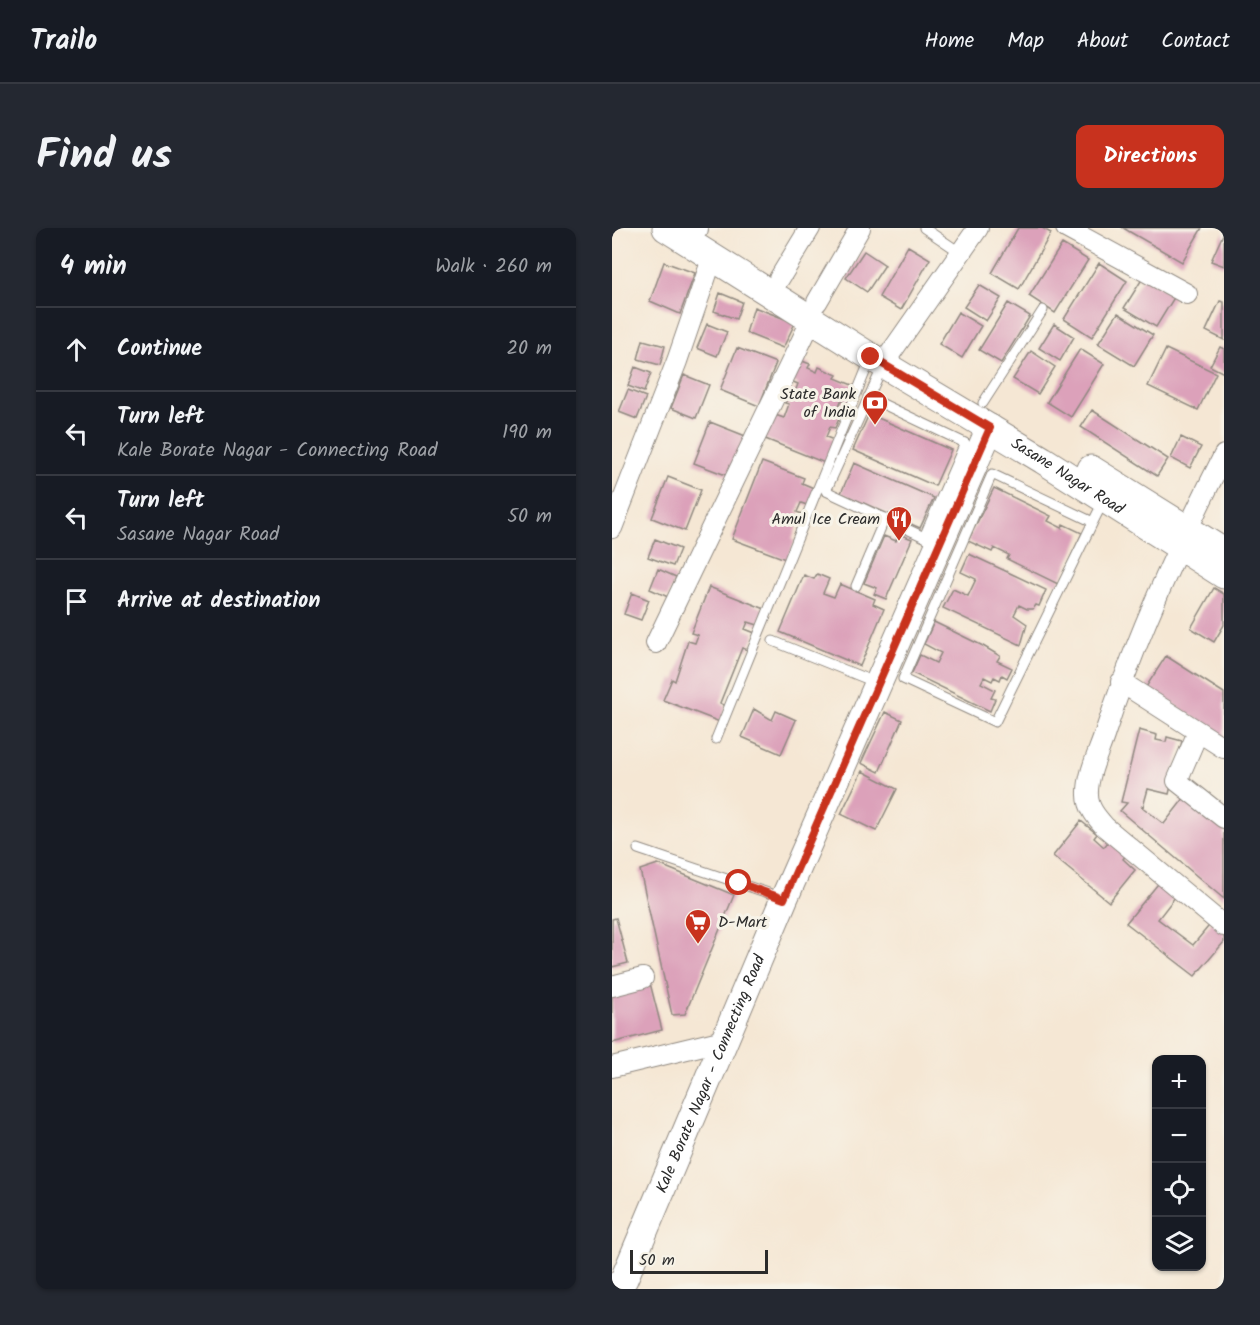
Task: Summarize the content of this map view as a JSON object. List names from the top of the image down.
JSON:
{
  "streets": {
    "street": ["Sasane Nagar Road", "Kale Borate Nagar - Connecting Road"]
  },
  "crossings": [
    ["Sasane Nagar Road", "Kale Borate Nagar - Connecting Road"]
  ],
  "places": {
    "bank": ["State Bank of India"],
    "restaurant": ["Amul Ice Cream"],
    "supermarket": ["D-Mart"]
  },
  "scale_bar": "50 m",
  "page": {
    "header": "Trailo",
    "nav": [
      "Home",
      "Map",
      "About",
      "Contact"
    ],
    "title": "Find us",
    "buttons": "Directions",
    "heading": ["4 min", "Walk · 260 m"],
    "list": [
      ["Continue", "20 m"],
      ["Turn left", "Kale Borate Nagar - Connecting Road", "190 m"],
      ["Turn left", "Sasane Nagar Road", "50 m"],
      "Arrive at destination"
    ],
    "map_buttons": ["+", "−"],
    "scale": "50 m"
  }
}
